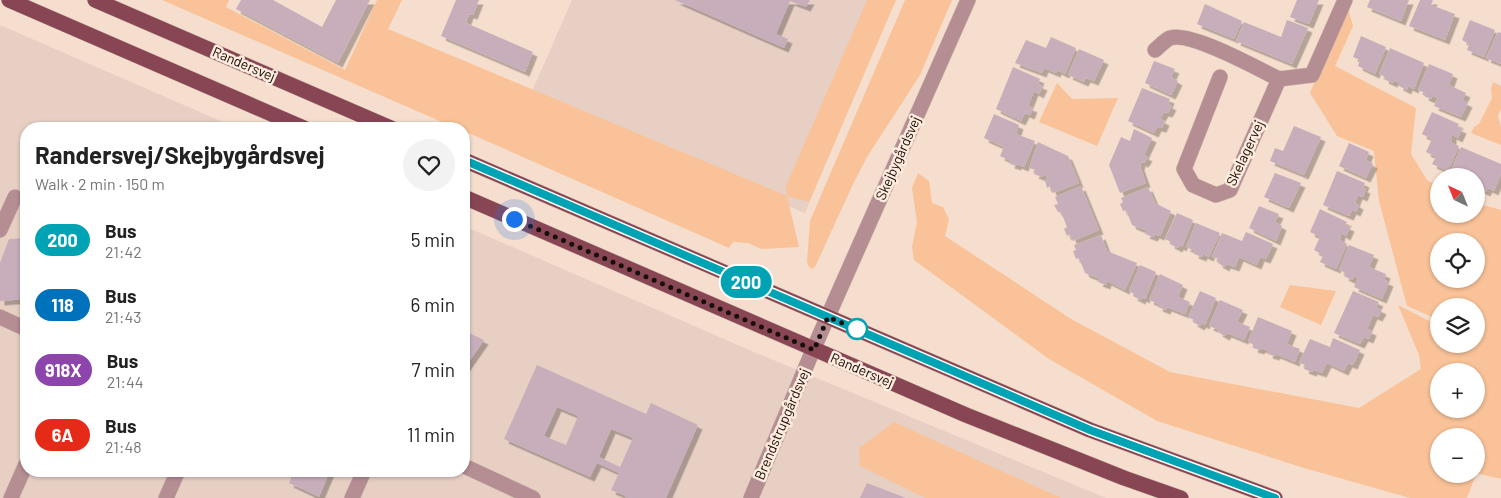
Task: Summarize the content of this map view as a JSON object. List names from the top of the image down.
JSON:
{
  "streets": {
    "main road": ["Randersvej"],
    "street": ["Skelagervej", "Skejbygårdsvej", "Brendstrupgårdsvej"]
  },
  "crossings": [
    ["Randersvej", "Skejbygårdsvej"],
    ["Randersvej", "Brendstrupgårdsvej"],
    ["Skejbygårdsvej", "Brendstrupgårdsvej"]
  ],
  "lines": ["bus line 200"],
  "north": "top left",
  "page": {
    "on_map": "200",
    "heading": ["Randersvej/Skejbygårdsvej", "Walk · 2 min · 150 m"],
    "map_buttons": ["+", "−"],
    "list": [
      {
        "mark": "200",
        "name": "Bus",
        "note": "21:42",
        "value": "5 min"
      },
      {
        "mark": "118",
        "name": "Bus",
        "note": "21:43",
        "value": "6 min"
      },
      {
        "mark": "918X",
        "name": "Bus",
        "note": "21:44",
        "value": "7 min"
      },
      {
        "mark": "6A",
        "name": "Bus",
        "note": "21:48",
        "value": "11 min"
      }
    ]
  }
}
